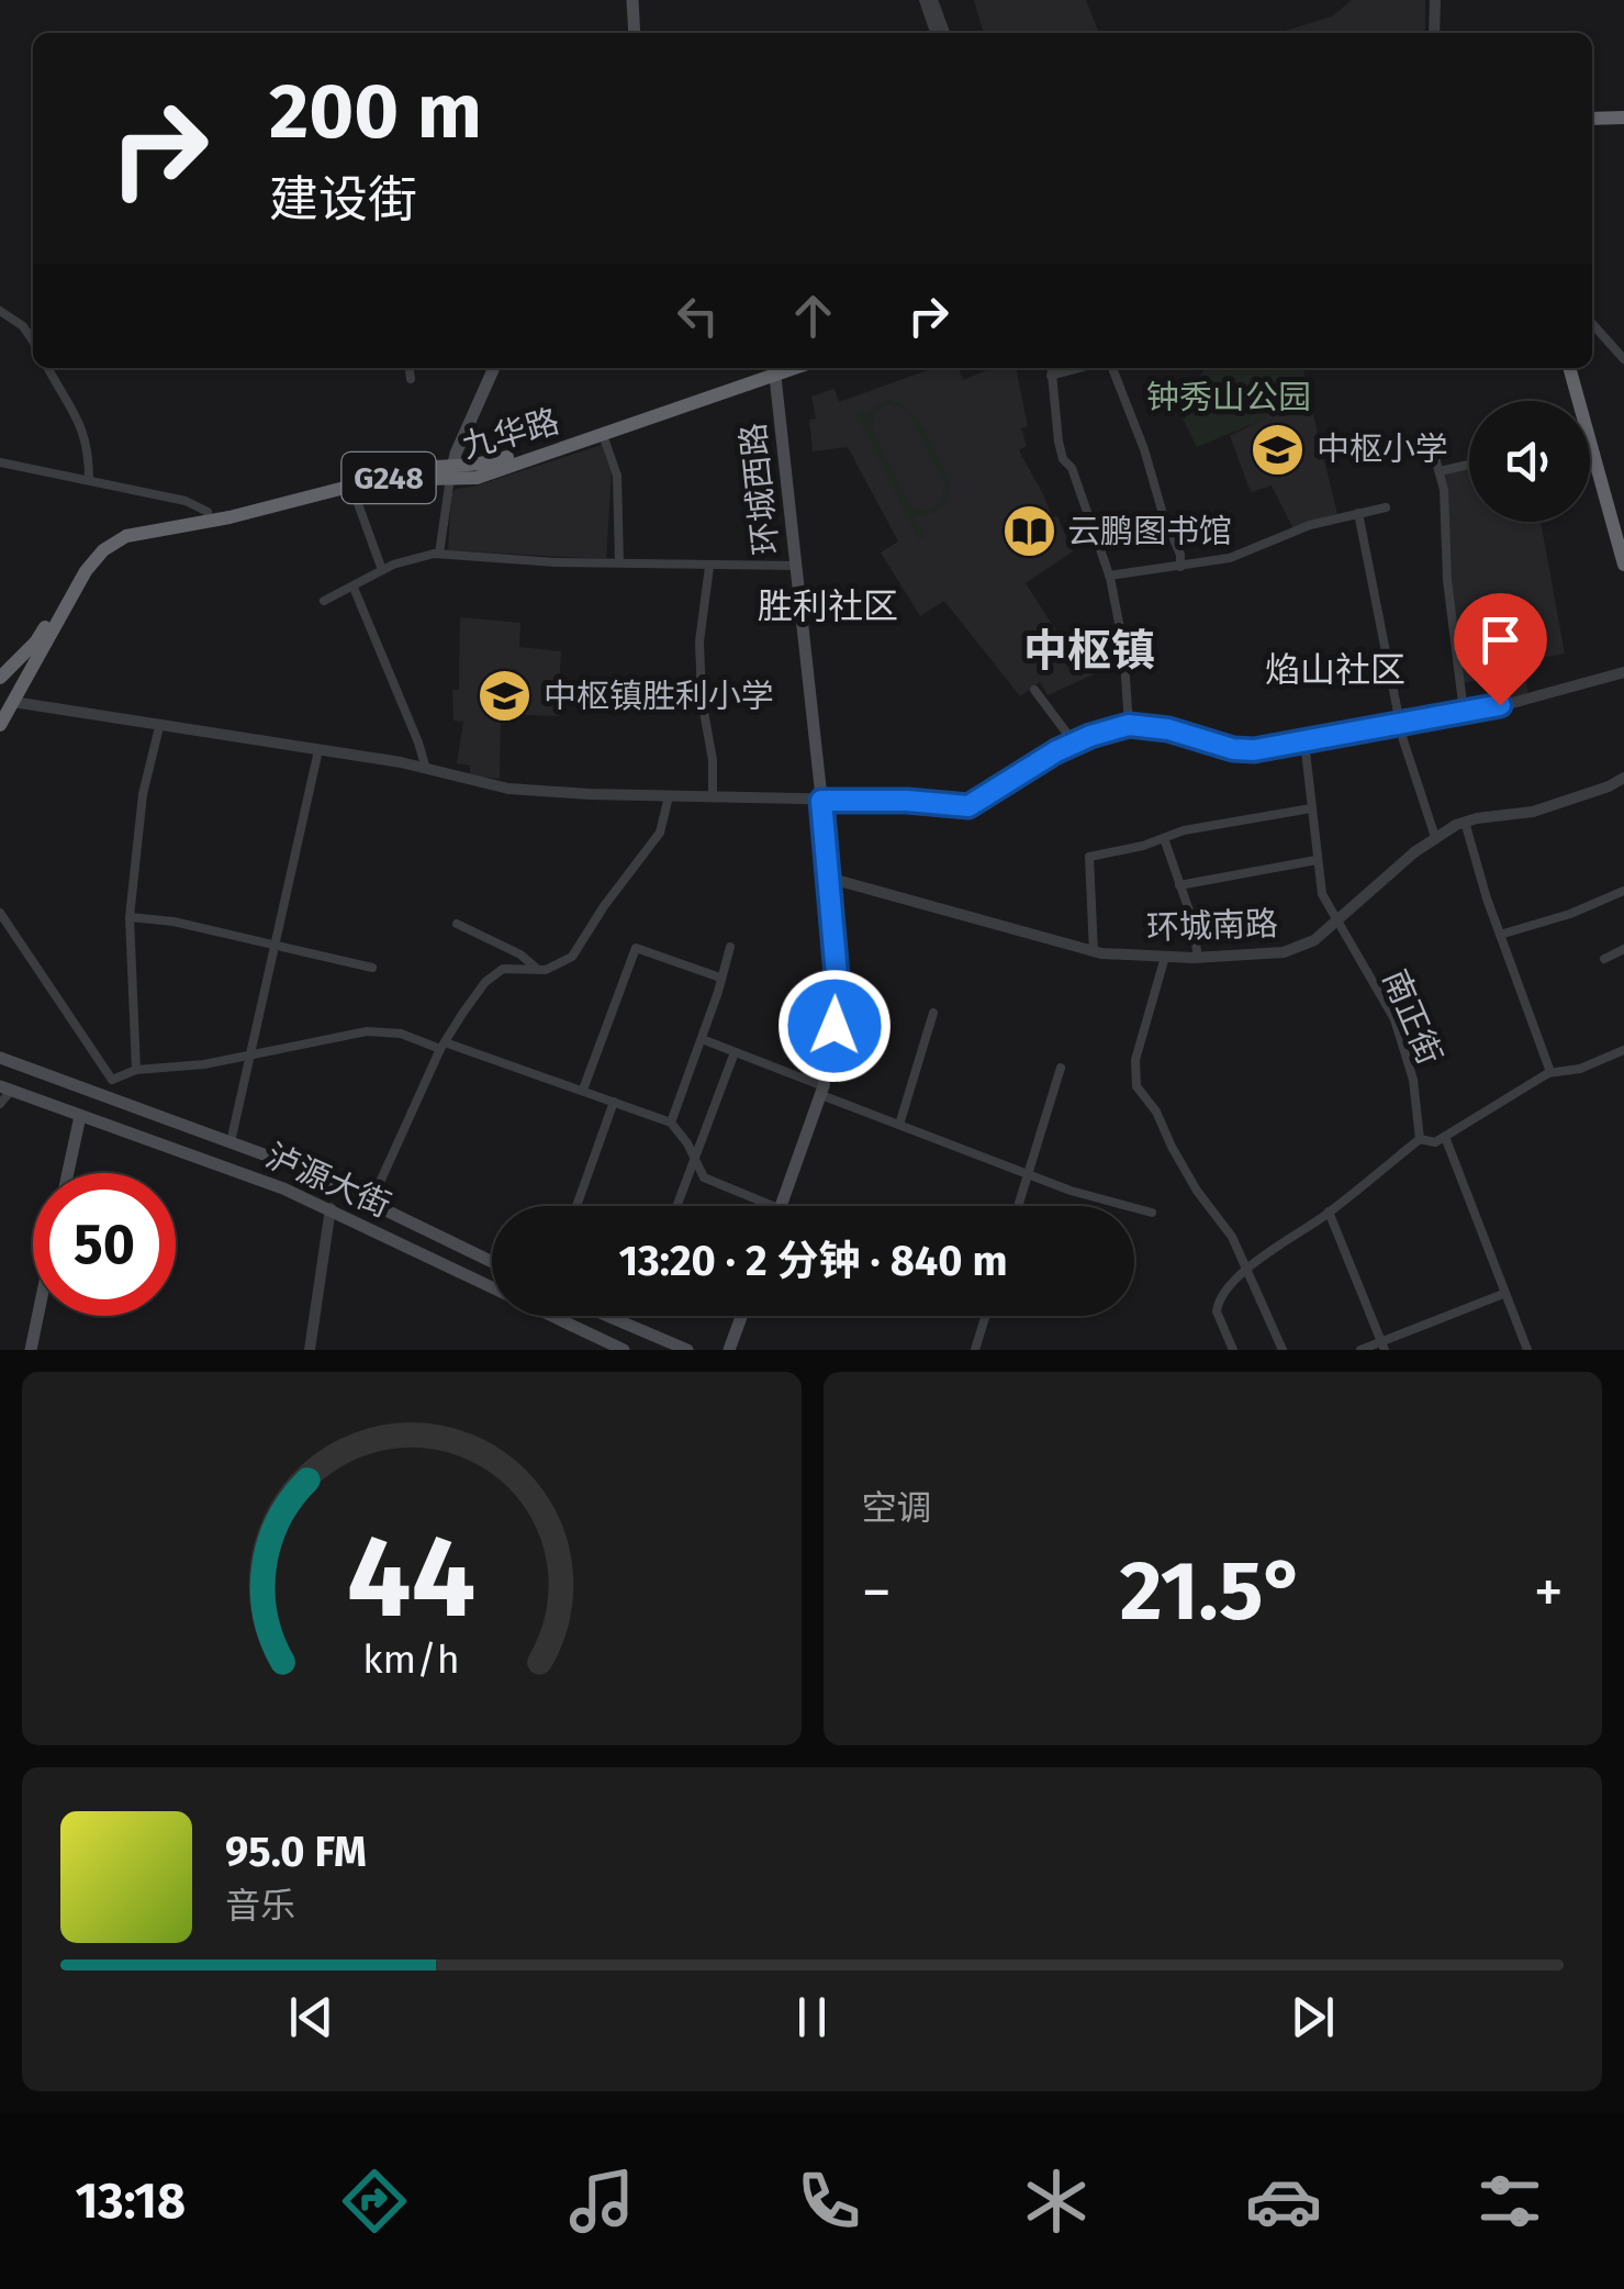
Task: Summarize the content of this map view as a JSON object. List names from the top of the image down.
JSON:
{
  "streets": {
    "highway": ["九华路", "G248"],
    "main road": ["环城西路", "泸源大街"],
    "street": ["环城南路", "南正街"]
  },
  "crossings": [
    ["九华路", "G248"],
    ["环城西路", "环城南路"],
    ["环城南路", "南正街"]
  ],
  "districts": ["胜利社区", "中枢镇", "焰山社区"],
  "parks": ["钟秀山公园"],
  "places": {
    "school or university": ["中枢小学", "中枢镇胜利小学"],
    "library": ["云鹏图书馆"]
  },
  "page": {
    "turn": ["200 m", "建设街"],
    "limit": "50",
    "trip": "13:20 · 2 分钟 · 840 m",
    "tile": "空调",
    "heat": ["−", "21.5°", "+"],
    "song": ["95.0 FM", "音乐"],
    "tabs": "13:18",
    "gauge": ["44", "km/h"]
  }
}
